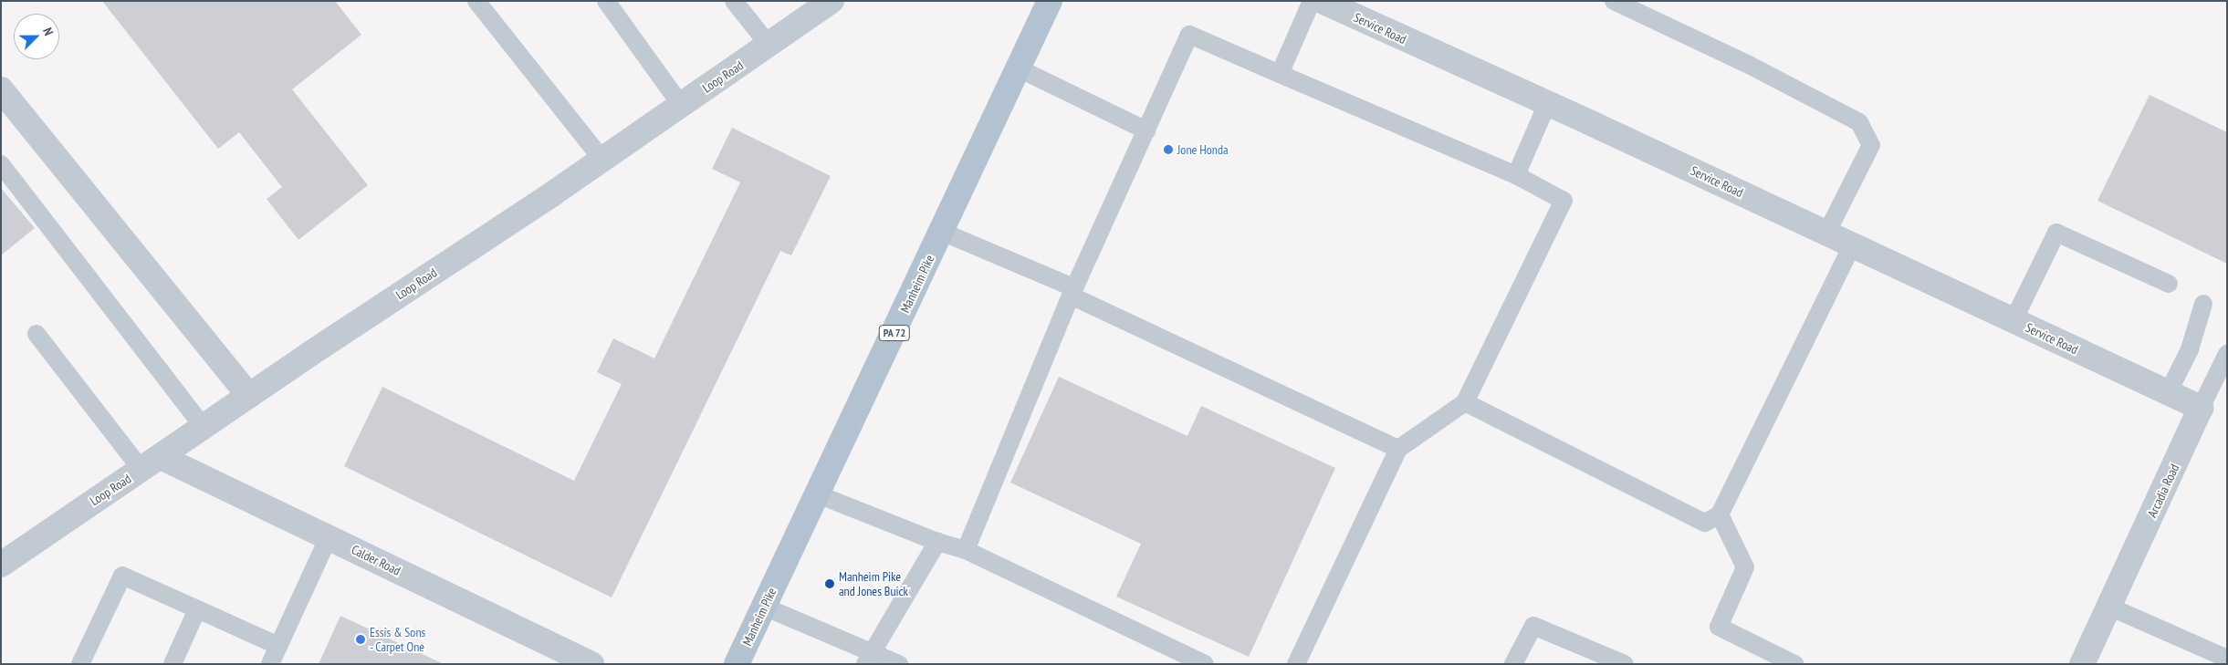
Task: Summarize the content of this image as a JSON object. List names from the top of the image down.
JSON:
{
  "streets": {
    "main road": ["Manheim Pike", "PA 72"],
    "street": [
      "Service Road",
      "Loop Road",
      "Arcadia Road",
      "Calder Road"
    ]
  },
  "crossings": [
    ["Loop Road", "Calder Road"]
  ],
  "places": ["Jone Honda", "Manheim Pike and Jones Buick", "Essis & Sons - Carpet One"],
  "north": "top right"
}
